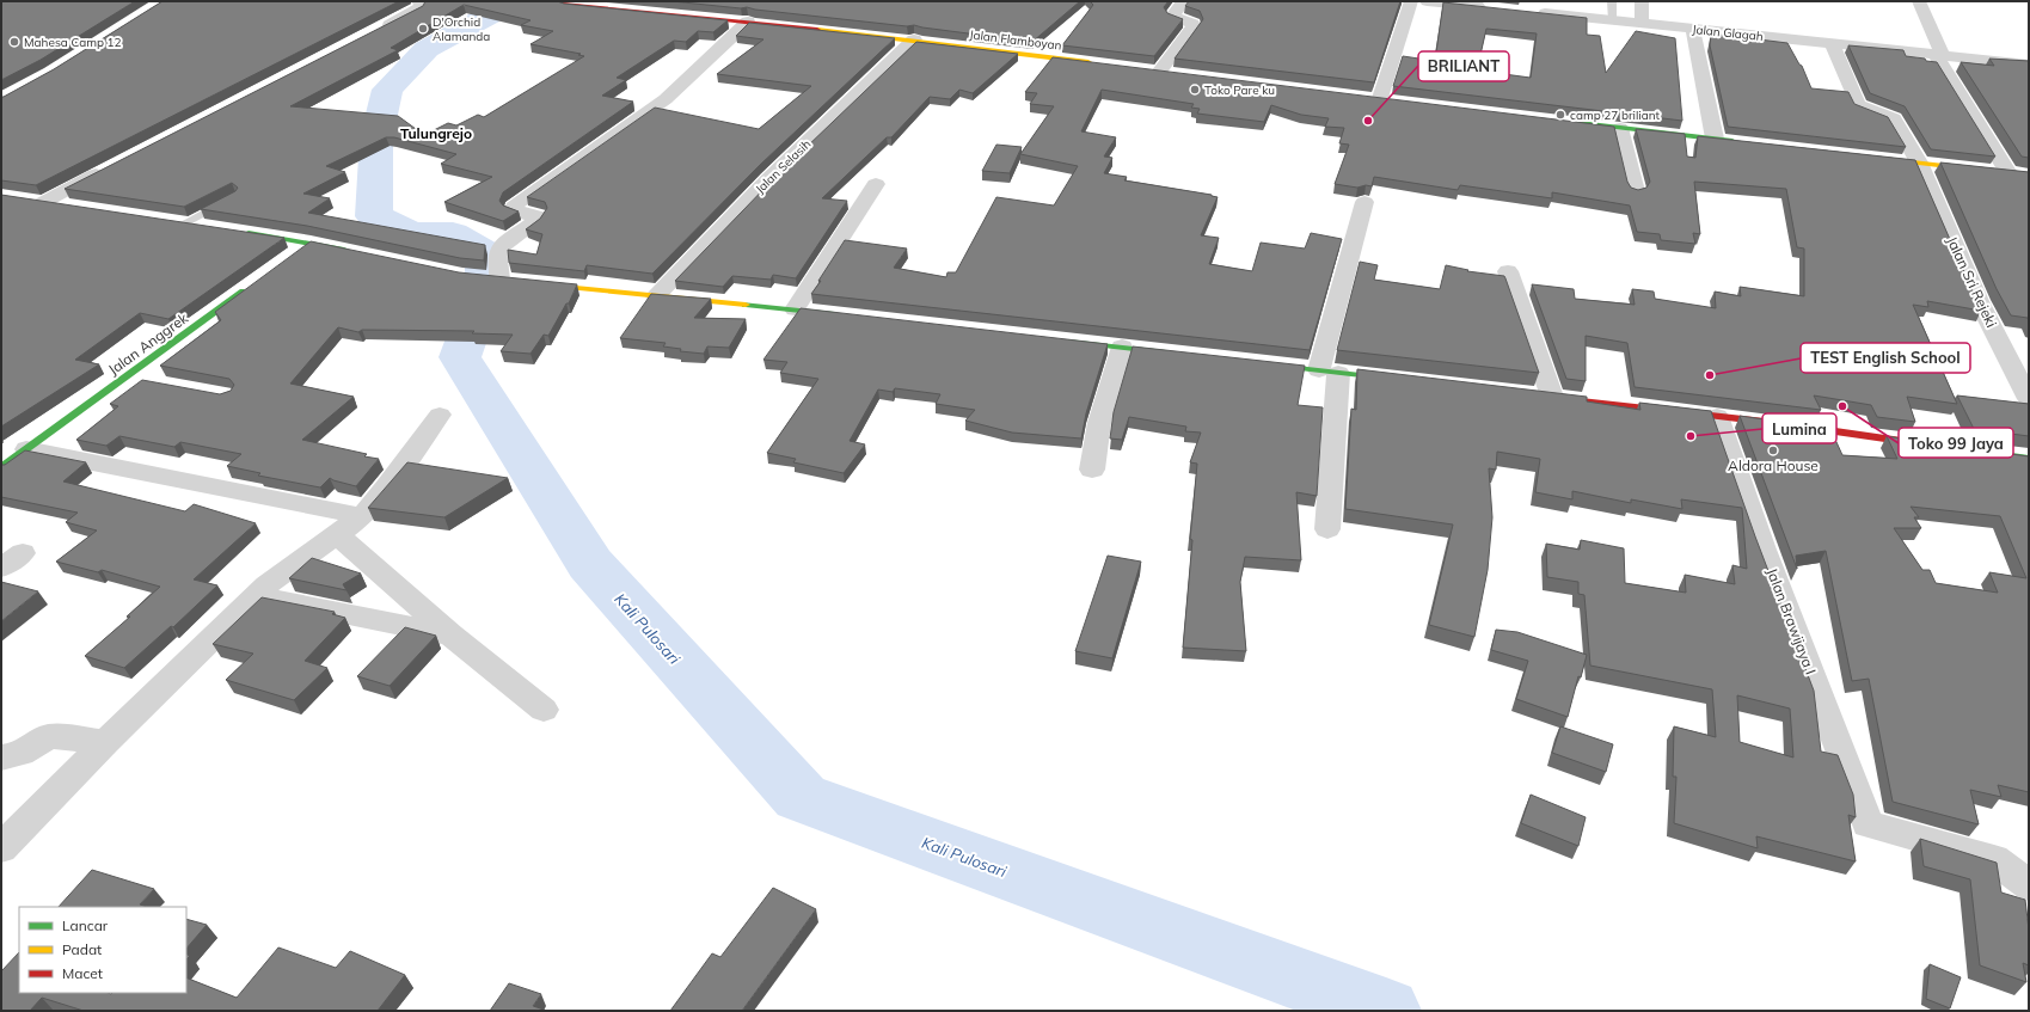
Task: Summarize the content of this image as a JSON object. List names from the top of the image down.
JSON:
{
  "streets": {
    "street": [
      "Jalan Glagah",
      "Jalan Flamboyan",
      "Jalan Selasih",
      "Jalan Sri Rejeki",
      "Jalan Anggrek",
      "Jalan Brawijaya I"
    ]
  },
  "crossings": [
    ["Jalan Glagah", "Jalan Sri Rejeki"],
    ["Jalan Flamboyan", "Jalan Selasih"]
  ],
  "districts": ["Tulungrejo"],
  "water": ["Kali Pulosari"],
  "places": [
    "D'Orchid Alamanda",
    "Mahesa Camp 12",
    "Toko Pare ku",
    "camp 27 briliant",
    "BRILIANT",
    "TEST English School",
    "Toko 99 Jaya",
    "Lumina",
    "Aldora House"
  ],
  "legend": ["Lancar", "Padat", "Macet"]
}
